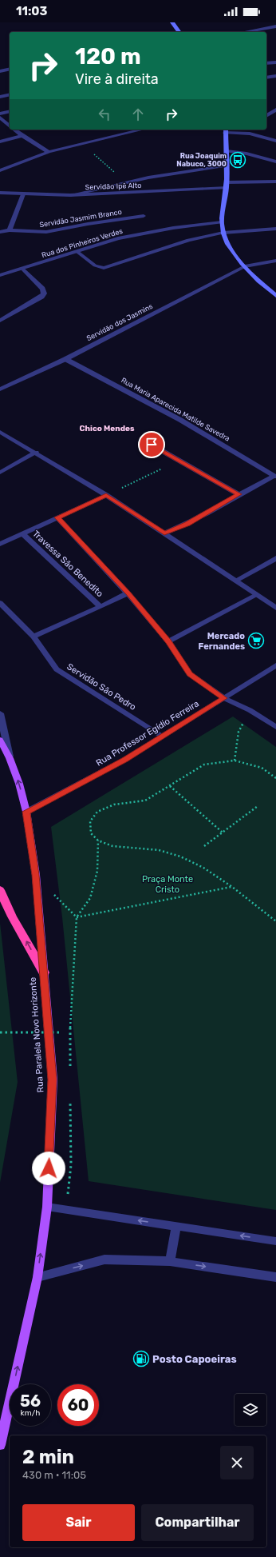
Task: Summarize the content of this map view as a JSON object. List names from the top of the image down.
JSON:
{
  "streets": {
    "main road": ["Rua Paralela Novo Horizonte"],
    "street": [
      "Servidão Ipê Alto",
      "Servidão Jasmim Branco",
      "Rua dos Pinheiros Verdes",
      "Servidão dos Jasmins",
      "Rua Maria Aparecida Matilde Savedra",
      "Travessa São Benedito",
      "Servidão São Pedro",
      "Rua Professor Egídio Ferreira"
    ]
  },
  "crossings": [
    ["Servidão dos Jasmins", "Rua Maria Aparecida Matilde Savedra"],
    ["Servidão São Pedro", "Rua Professor Egídio Ferreira"],
    ["Rua Professor Egídio Ferreira", "Rua Paralela Novo Horizonte"]
  ],
  "one_way": ["Rua Paralela Novo Horizonte"],
  "districts": ["Chico Mendes"],
  "parks": ["Praça Monte Cristo"],
  "places": {
    "bus stop": ["Rua Joaquim Nabuco, 3000"],
    "supermarket": ["Mercado Fernandes"],
    "fuel station": ["Posto Capoeiras"]
  },
  "page": {
    "status": "11:03",
    "turn": ["120 m", "Vire à direita"],
    "speed": "56 km/h",
    "limit": "60",
    "heading": ["2 min", "430 m · 11:05"],
    "buttons": ["Sair", "Compartilhar"]
  }
}
